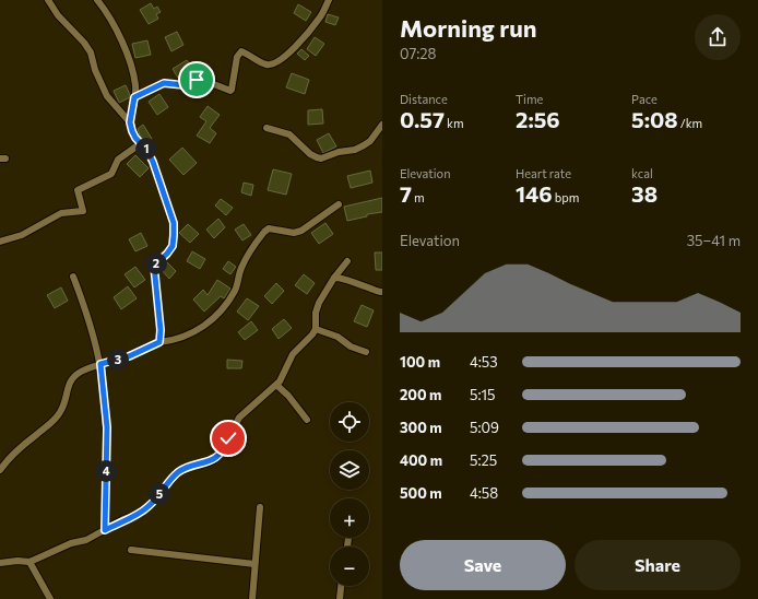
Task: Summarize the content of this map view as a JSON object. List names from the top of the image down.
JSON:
{
  "page": {
    "heading": ["Morning run", "07:28"],
    "stats": [
      ["Distance", "0.57 km"],
      ["Time", "2:56"],
      ["Pace", "5:08 /km"],
      ["Elevation", "7 m"],
      ["Heart rate", "146 bpm"],
      ["kcal", "38"]
    ],
    "pins": [
      "1",
      "2",
      "3",
      "4",
      "5"
    ],
    "chart": ["Elevation", "35–41 m"],
    "list": [
      {
        "name": "100 m",
        "note": "4:53"
      },
      {
        "name": "200 m",
        "note": "5:15"
      },
      {
        "name": "300 m",
        "note": "5:09"
      },
      {
        "name": "400 m",
        "note": "5:25"
      },
      {
        "name": "500 m",
        "note": "4:58"
      }
    ],
    "map_buttons": ["+", "−"],
    "buttons": ["Save", "Share"]
  }
}
